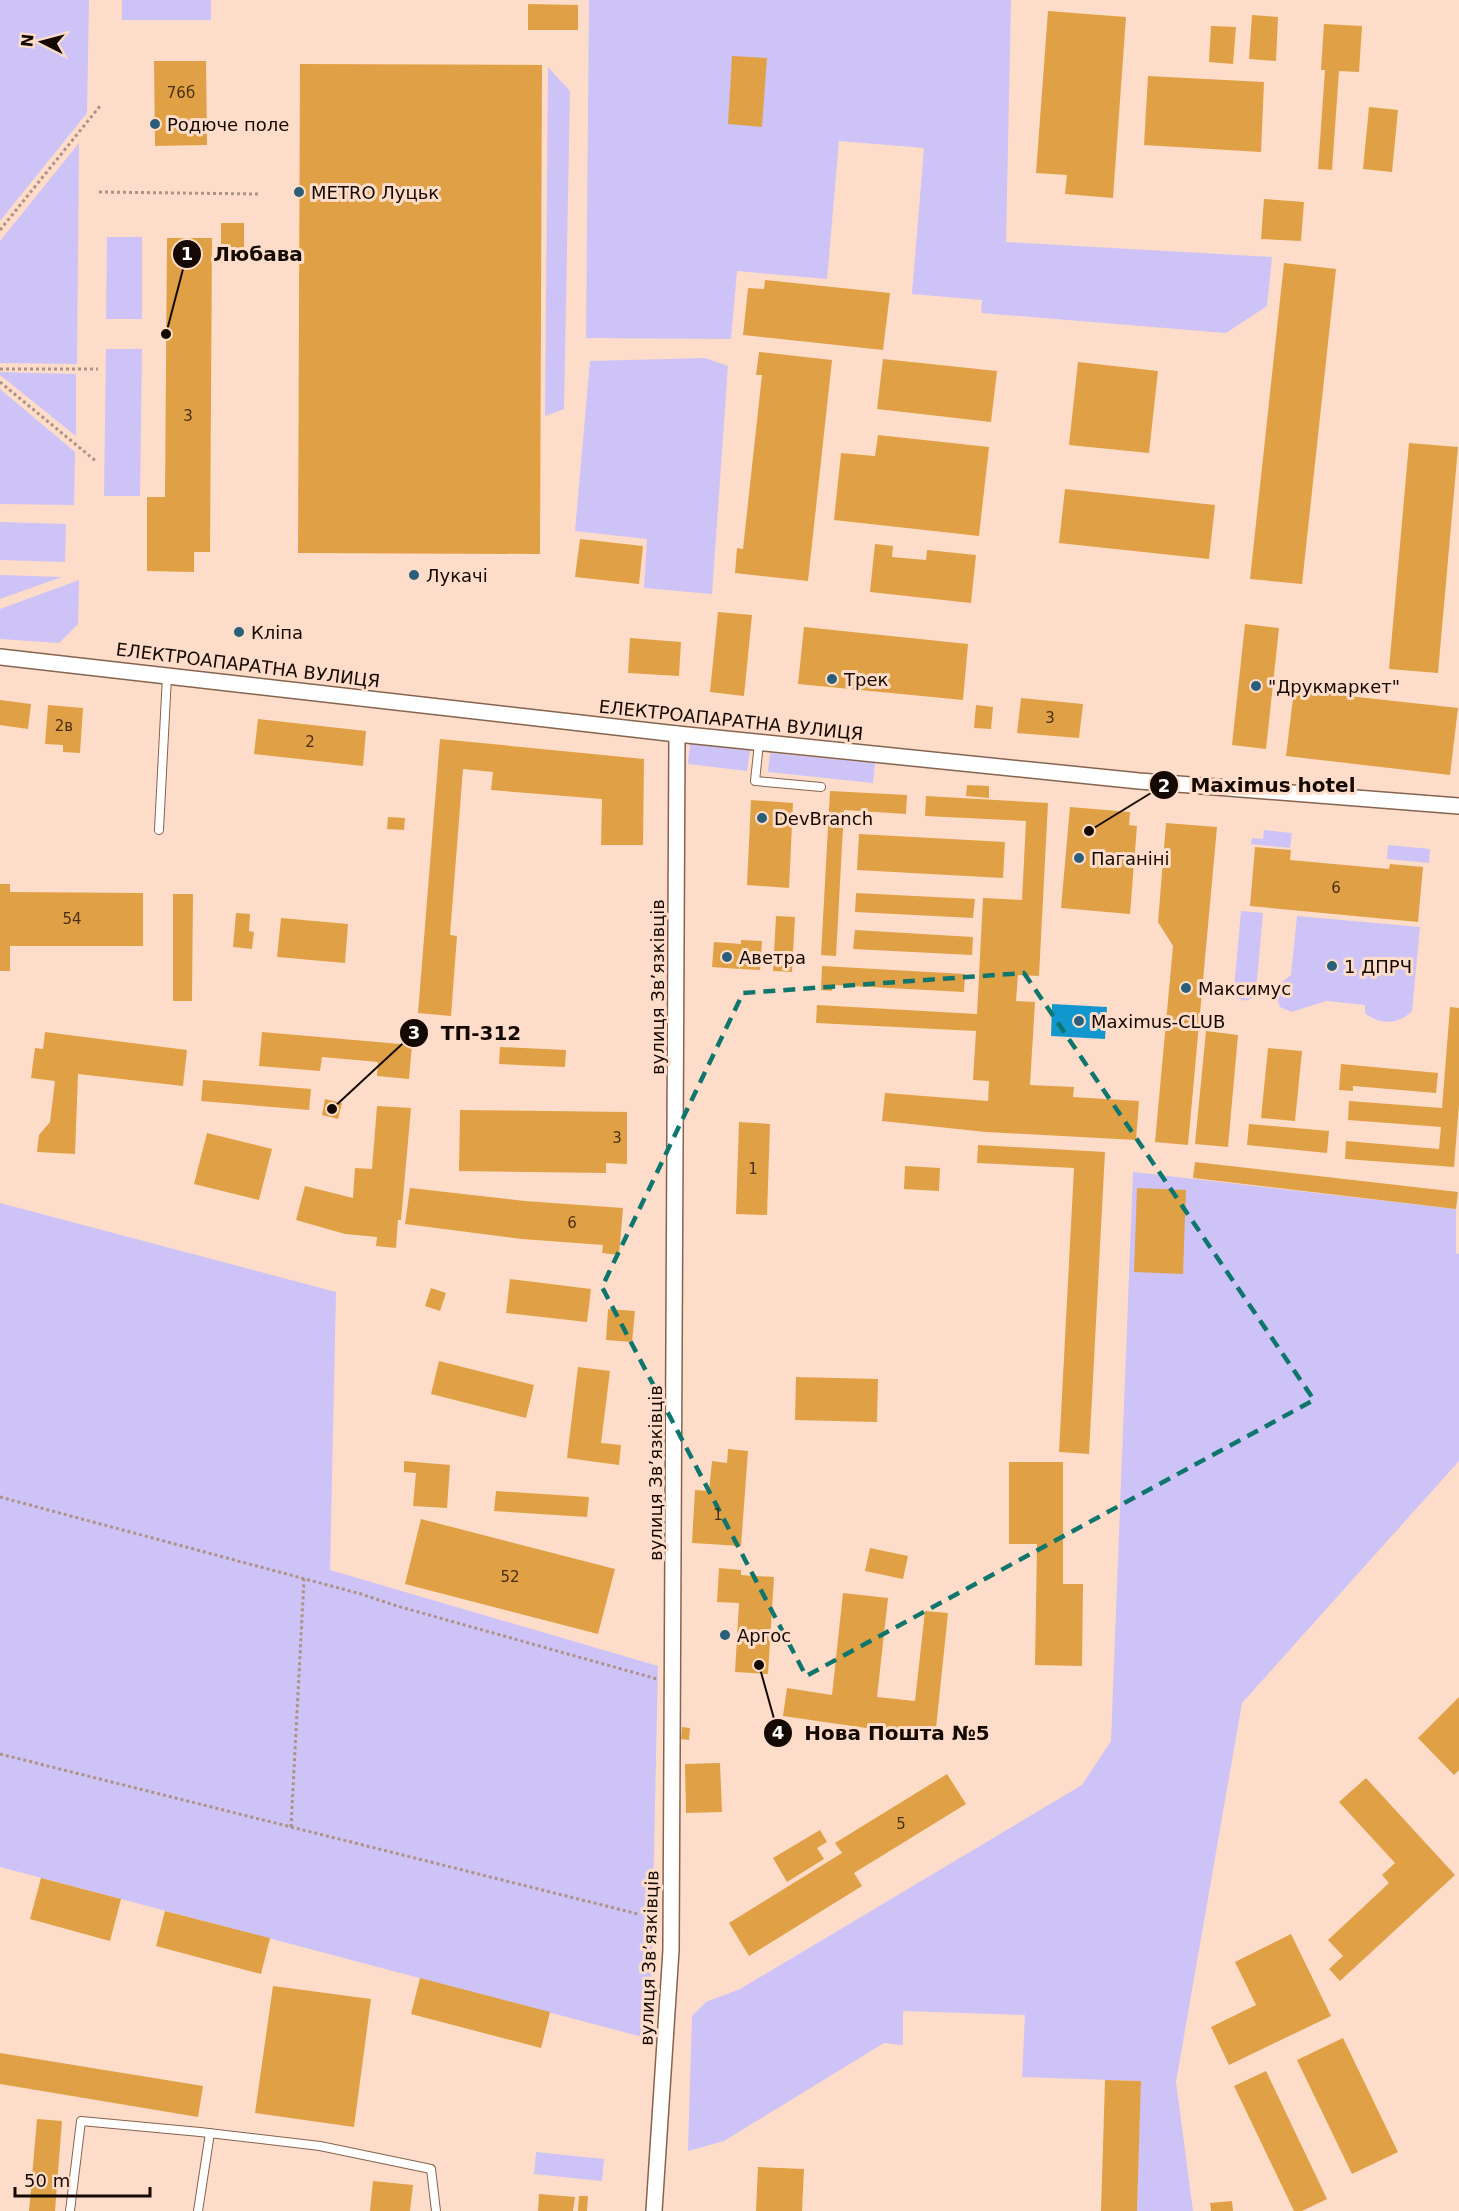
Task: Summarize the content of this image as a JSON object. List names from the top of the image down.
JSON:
{
  "streets": {
    "street": ["ЕЛЕКТРОАПАРАТНА ВУЛИЦЯ", "вулиця Звʼязківців"]
  },
  "crossings": [
    ["ЕЛЕКТРОАПАРАТНА ВУЛИЦЯ", "вулиця Звʼязківців"]
  ],
  "places": [
    "Родюче поле",
    "METRO Луцьк",
    "Любава",
    "Лукачі",
    "Кліпа",
    "Трек",
    "\"Друкмаркет\"",
    "DevBranch",
    "Maximus hotel",
    "Паганіні",
    "Аветра",
    "1 ДПРЧ",
    "Максимус",
    "Maximus-CLUB",
    "ТП-312",
    "Аргос",
    "Нова Пошта №5"
  ],
  "house_numbers": [
    "76б",
    "3",
    "3",
    "2в",
    "2",
    "6",
    "54",
    "3",
    "1",
    "6",
    "1",
    "52",
    "5"
  ],
  "scale_bar": "50 m",
  "north": "left"
}
